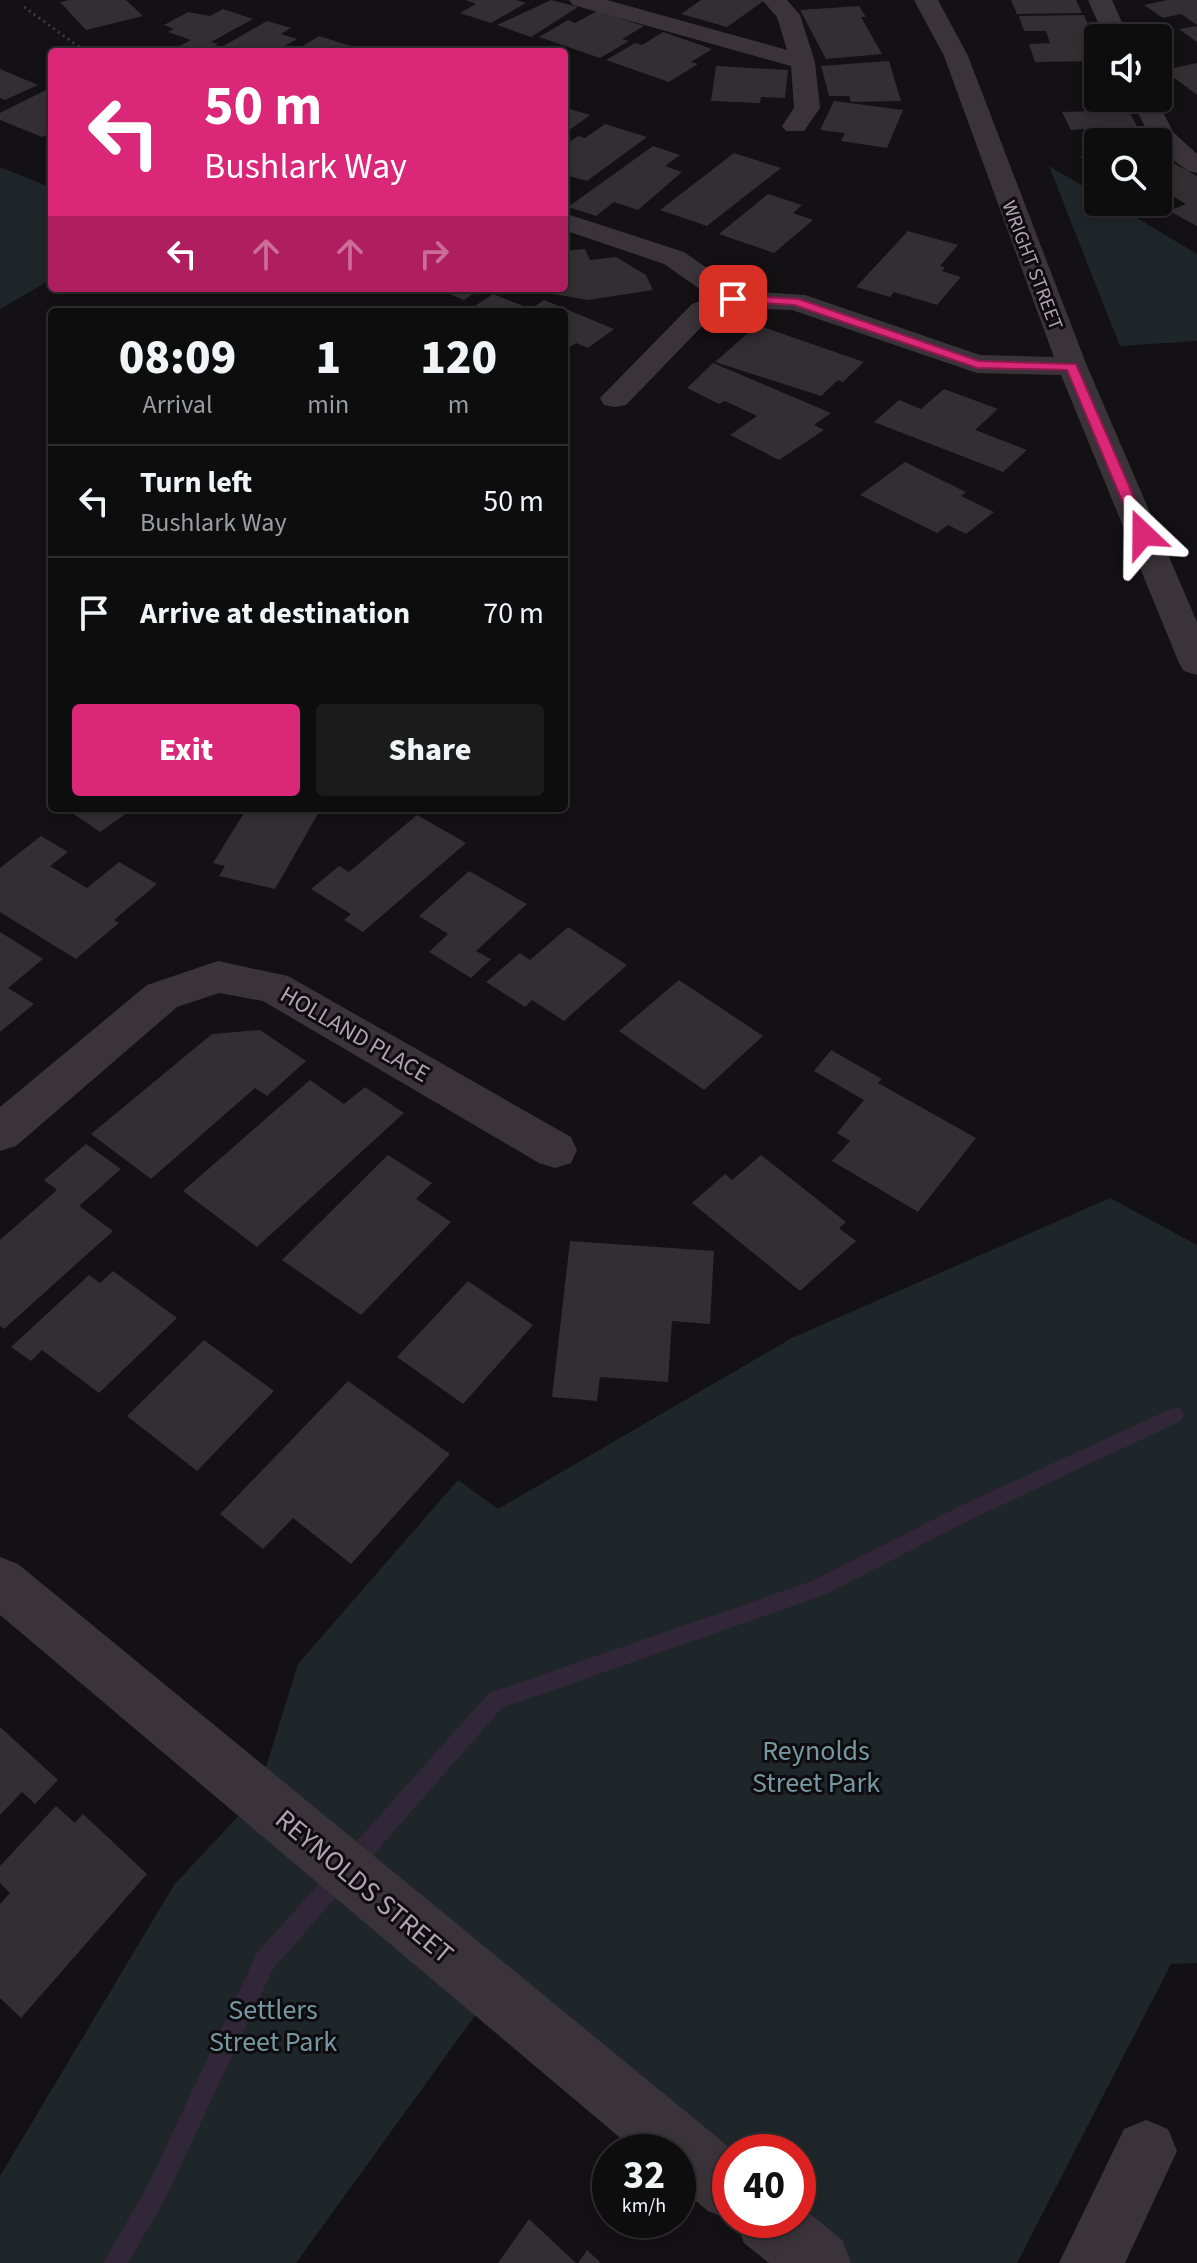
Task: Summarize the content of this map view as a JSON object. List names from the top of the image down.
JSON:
{
  "streets": {
    "street": ["WRIGHT STREET", "HOLLAND PLACE", "REYNOLDS STREET"]
  },
  "parks": ["Reynolds Street Park", "Settlers Street Park"],
  "page": {
    "turn": ["50 m", "Bushlark Way"],
    "eta": [
      "08:09",
      "Arrival",
      "1",
      "min",
      "120",
      "m"
    ],
    "list": [
      {
        "name": "Turn left",
        "note": "Bushlark Way",
        "value": "50 m"
      },
      {
        "name": "Arrive at destination",
        "value": "70 m"
      }
    ],
    "buttons": ["Exit", "Share"],
    "speed": "32 km/h",
    "limit": "40"
  }
}
